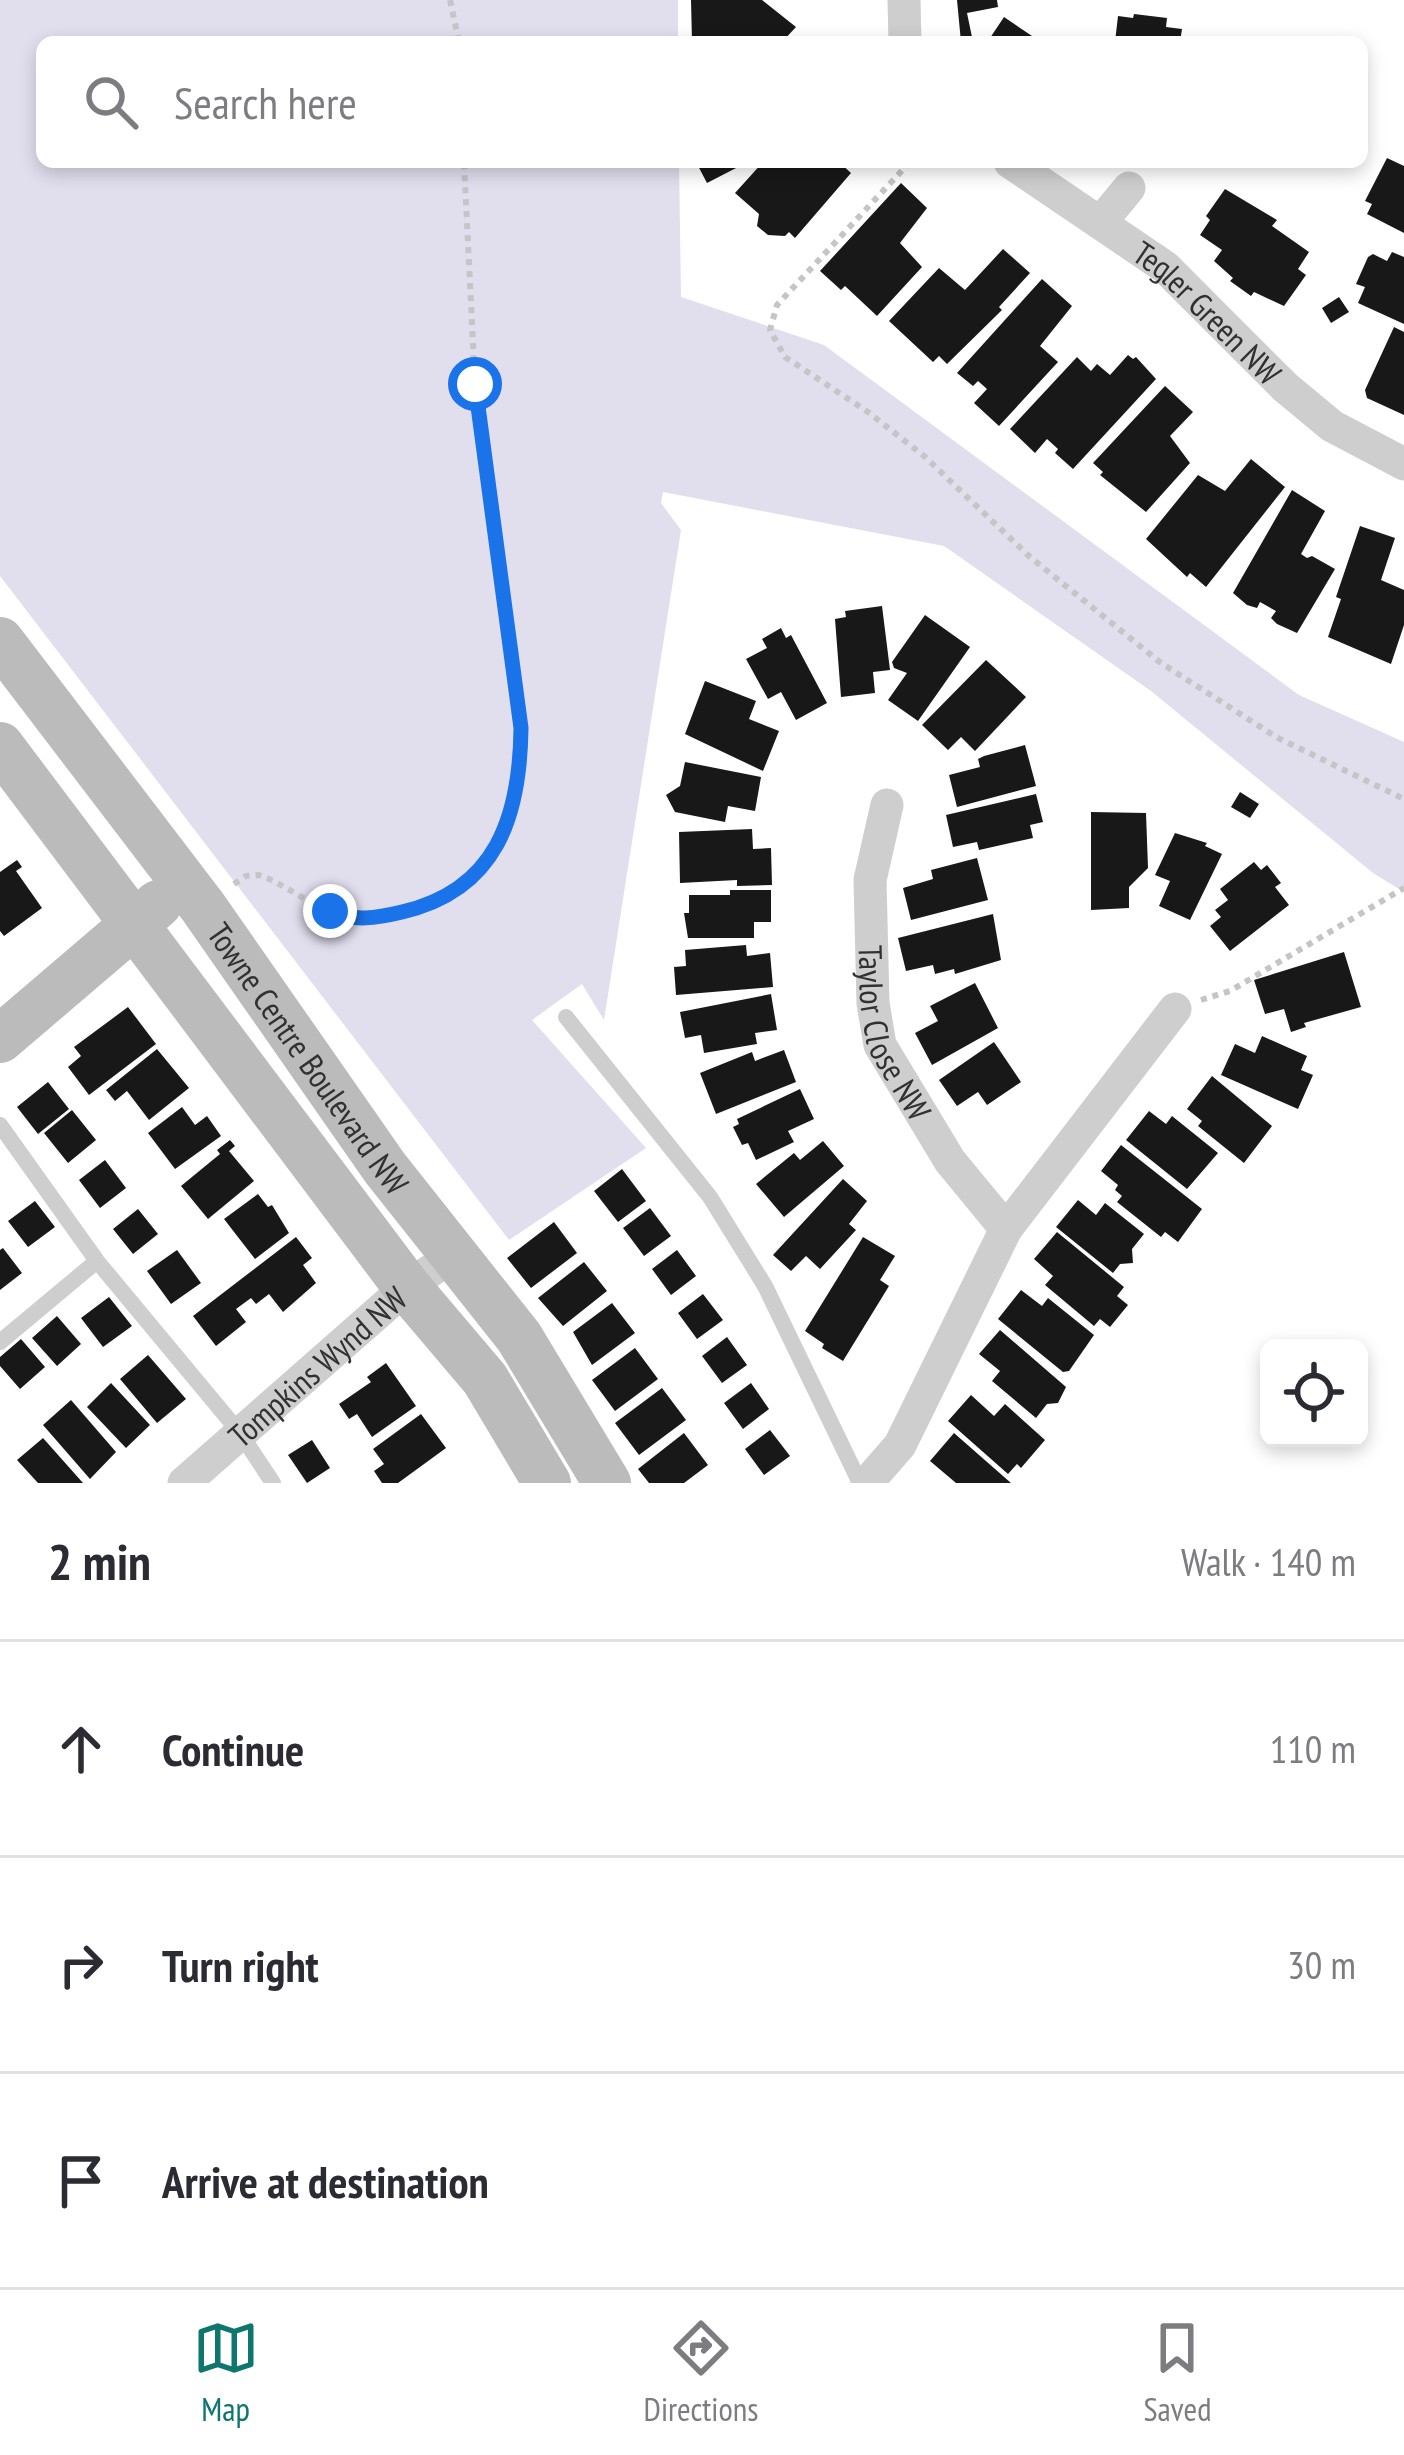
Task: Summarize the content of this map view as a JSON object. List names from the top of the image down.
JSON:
{
  "streets": {
    "street": [
      "Tegler Green NW",
      "Taylor Close NW",
      "Towne Centre Boulevard NW",
      "Tompkins Wynd NW"
    ]
  },
  "crossings": [
    ["Towne Centre Boulevard NW", "Tompkins Wynd NW"]
  ],
  "page": {
    "search": "Search here",
    "heading": ["2 min", "Walk · 140 m"],
    "list": [
      ["Continue", "110 m"],
      ["Turn right", "30 m"],
      "Arrive at destination"
    ],
    "nav": ["Map", "Directions", "Saved"]
  }
}
